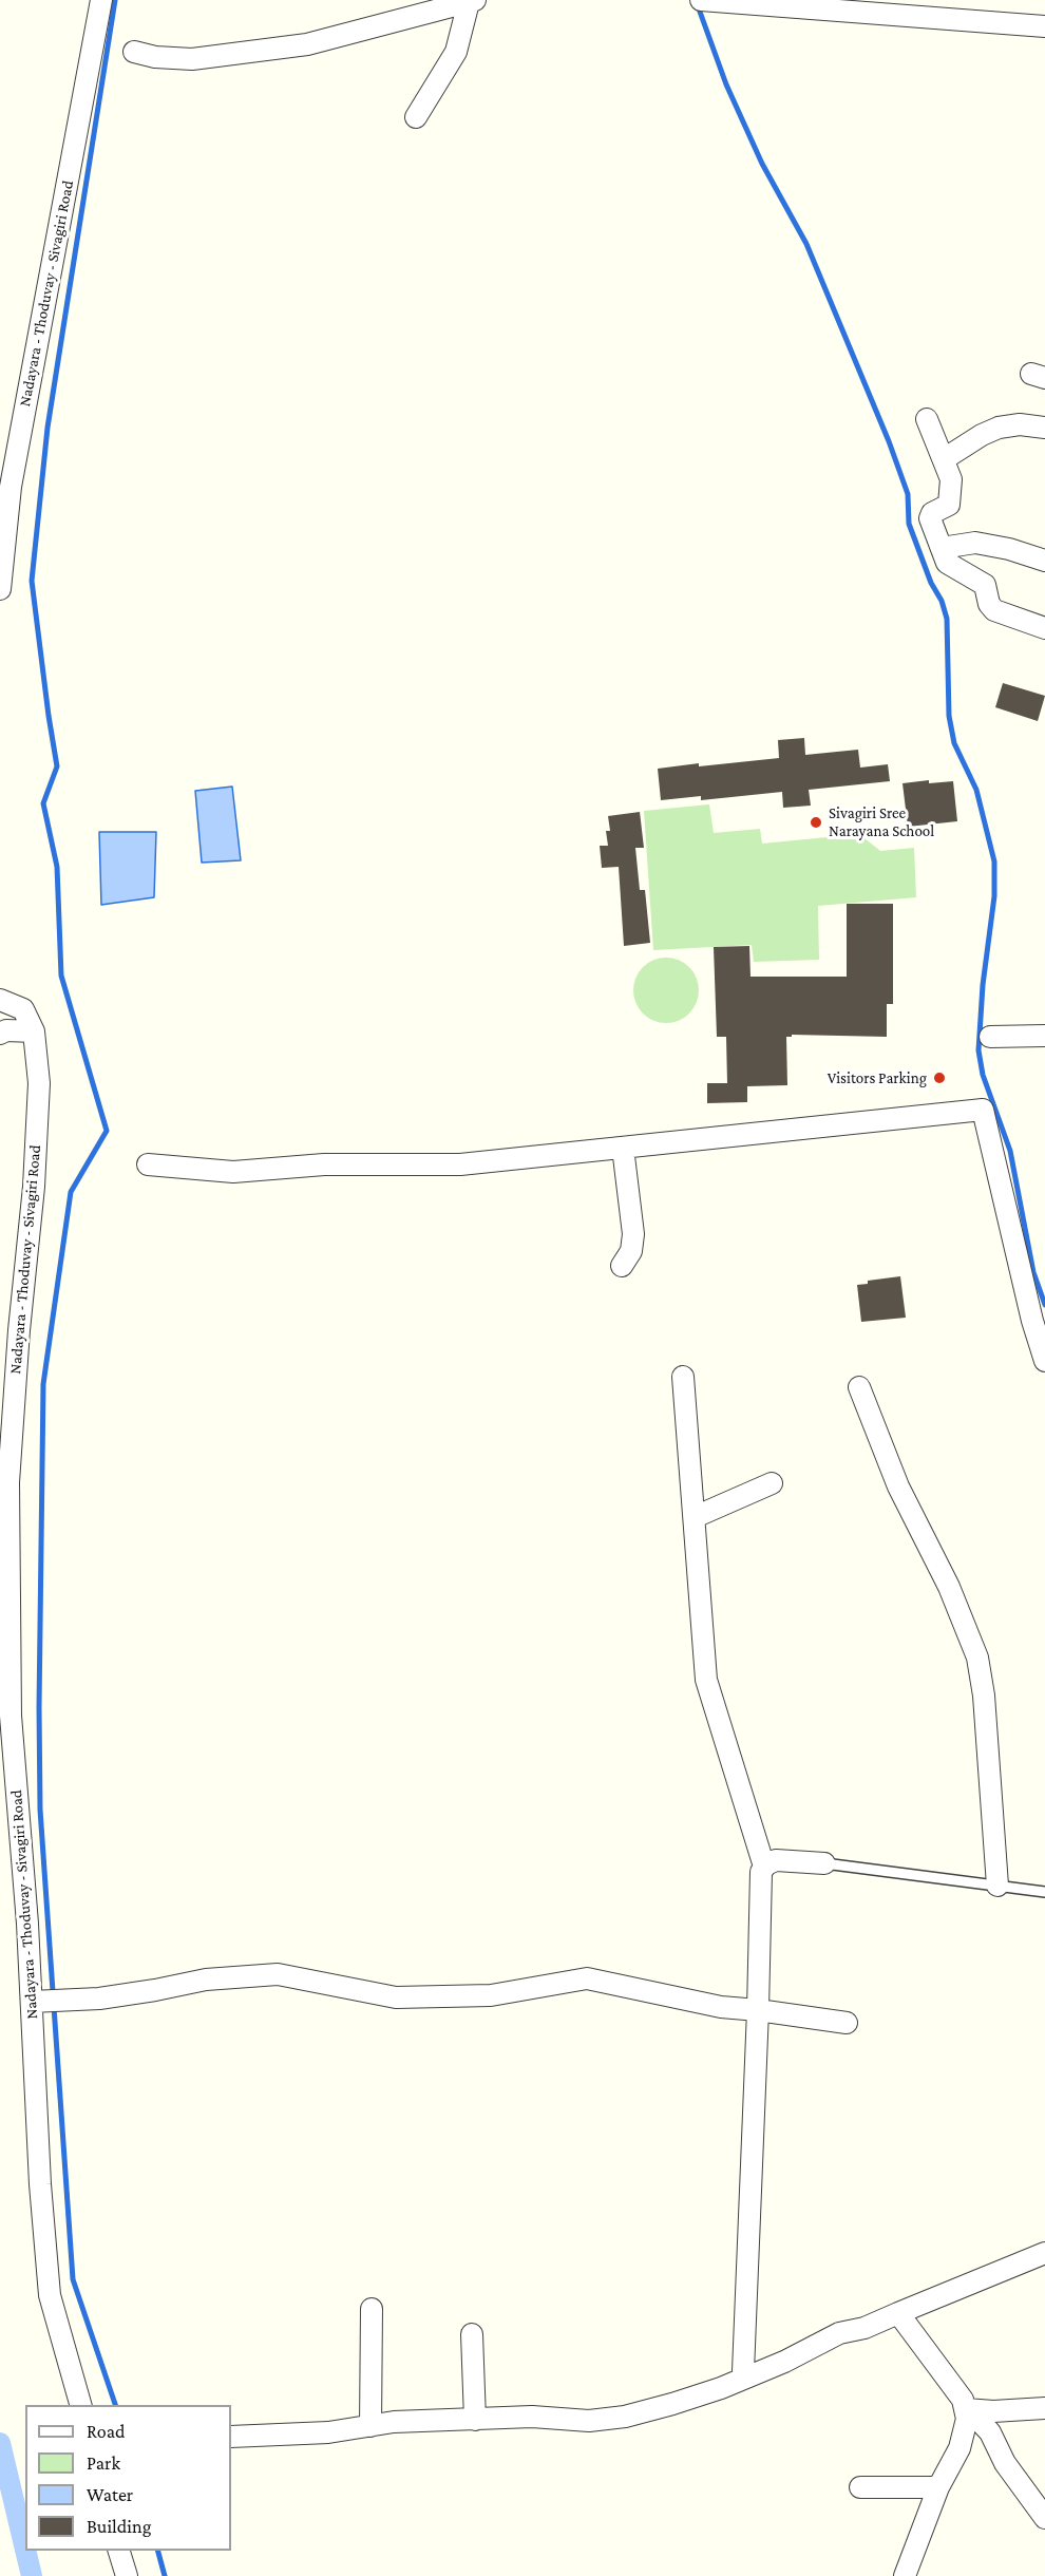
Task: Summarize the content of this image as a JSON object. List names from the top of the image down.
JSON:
{
  "streets": {
    "street": ["Nadayara - Thoduvay - Sivagiri Road"]
  },
  "places": ["Sivagiri Sree Narayana School", "Visitors Parking"],
  "legend": [
    "Road",
    "Park",
    "Water",
    "Building"
  ]
}
